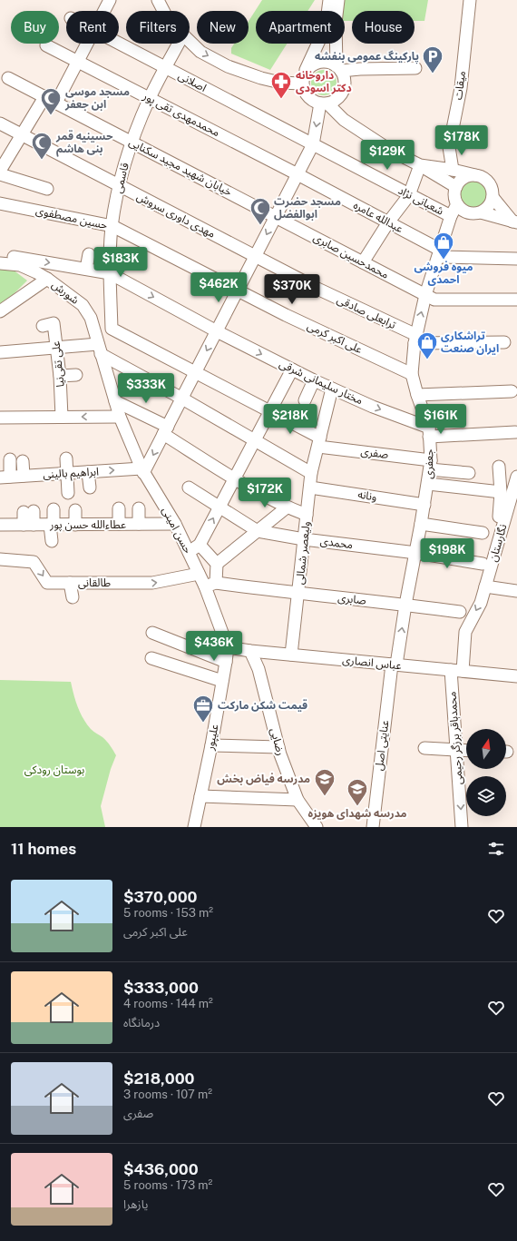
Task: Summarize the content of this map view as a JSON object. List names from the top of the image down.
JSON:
{
  "streets": {
    "street": [
      "اصلانی",
      "میقات",
      "محمدمهدی تقی پور",
      "خیابان شهید مجید سکنایی",
      "قاسمی",
      "شعبانی نژاد",
      "مهدی داوری سروش",
      "عبدالله عامره",
      "حسین مصطفوی",
      "محمدحسین صابری",
      "شورش",
      "ترابعلی صادقی",
      "علی اکبر کرمی",
      "علی تقی‌نیا",
      "مختار سلیمانی شرقی",
      "صفری",
      "جعفری",
      "ابراهیم بالینی",
      "ونانه",
      "عطاءالله حسن پور",
      "حسن امینی",
      "محمدی",
      "نگارستان",
      "ولیعصر شمالی",
      "طالقانی",
      "صابری",
      "عباس انصاری",
      "علیپور",
      "محمدباقر برزگر رحیمی",
      "رضایی",
      "عنایتی اصل"
    ]
  },
  "crossings": [
    ["اصلانی", "قاسمی"],
    ["اصلانی", "شعبانی نژاد"],
    ["محمدمهدی تقی پور", "قاسمی"],
    ["محمدمهدی تقی پور", "عبدالله عامره"],
    ["خیابان شهید مجید سکنایی", "قاسمی"],
    ["خیابان شهید مجید سکنایی", "محمدحسین صابری"],
    ["قاسمی", "مهدی داوری سروش"],
    ["قاسمی", "حسین مصطفوی"],
    ["قاسمی", "مختار سلیمانی شرقی"],
    ["شعبانی نژاد", "جعفری"],
    ["عبدالله عامره", "جعفری"],
    ["حسین مصطفوی", "علی اکبر کرمی"],
    ["محمدحسین صابری", "جعفری"],
    ["شورش", "حسن امینی"],
    ["ترابعلی صادقی", "جعفری"],
    ["علی اکبر کرمی", "جعفری"],
    ["مختار سلیمانی شرقی", "جعفری"],
    ["مختار سلیمانی شرقی", "ولیعصر شمالی"],
    ["صفری", "جعفری"],
    ["صفری", "ولیعصر شمالی"],
    ["جعفری", "ونانه"],
    ["جعفری", "محمدی"],
    ["جعفری", "صابری"],
    ["جعفری", "عباس انصاری"],
    ["جعفری", "عنایتی اصل"],
    ["ابراهیم بالینی", "حسن امینی"],
    ["ونانه", "ولیعصر شمالی"],
    ["عطاءالله حسن پور", "حسن امینی"],
    ["حسن امینی", "طالقانی"],
    ["حسن امینی", "صابری"],
    ["حسن امینی", "عباس انصاری"],
    ["حسن امینی", "علیپور"],
    ["محمدی", "ولیعصر شمالی"],
    ["نگارستان", "عباس انصاری"],
    ["نگارستان", "محمدباقر برزگر رحیمی"],
    ["ولیعصر شمالی", "صابری"],
    ["ولیعصر شمالی", "عباس انصاری"],
    ["عباس انصاری", "علیپور"],
    ["عباس انصاری", "محمدباقر برزگر رحیمی"],
    ["عباس انصاری", "رضایی"],
    ["عباس انصاری", "عنایتی اصل"]
  ],
  "one_way": ["نگارستان", "محمدباقر برزگر رحیمی"],
  "parks": ["بوستان رودکی"],
  "places": {
    "parking": ["پارکینگ عمومی بنفشه"],
    "pharmacy": ["داروخانه دکتر اسودی"],
    "mosque": ["مسجد موسی ابن جعفر", "حسینیه قمر بنی هاشم", "مسجد حضرت ابوالفضل"],
    "shop": ["میوه فروشی احمدی", "تراشکاری ایران صنعت"],
    "office": ["قیمت شکن مارکت"],
    "school or university": ["مدرسه فیاض بخش", "مدرسه شهدای هویزه"]
  },
  "north": "top",
  "page": {
    "chip": [
      "Buy",
      "Rent",
      "Filters",
      "New",
      "Apartment",
      "House"
    ],
    "price": [
      "$178K",
      "$129K",
      "$183K",
      "$462K",
      "$370K",
      "$333K",
      "$218K",
      "$161K",
      "$172K",
      "$198K",
      "$436K"
    ],
    "heading": "11 homes",
    "list": [
      {
        "name": "$370,000",
        "note": "5 rooms · 153 m² · علی اکبر کرمی"
      },
      {
        "name": "$333,000",
        "note": "4 rooms · 144 m² · درمانگاه"
      },
      {
        "name": "$218,000",
        "note": "3 rooms · 107 m² · صفری"
      },
      {
        "name": "$436,000",
        "note": "5 rooms · 173 m² · یازهرا"
      }
    ]
  }
}
